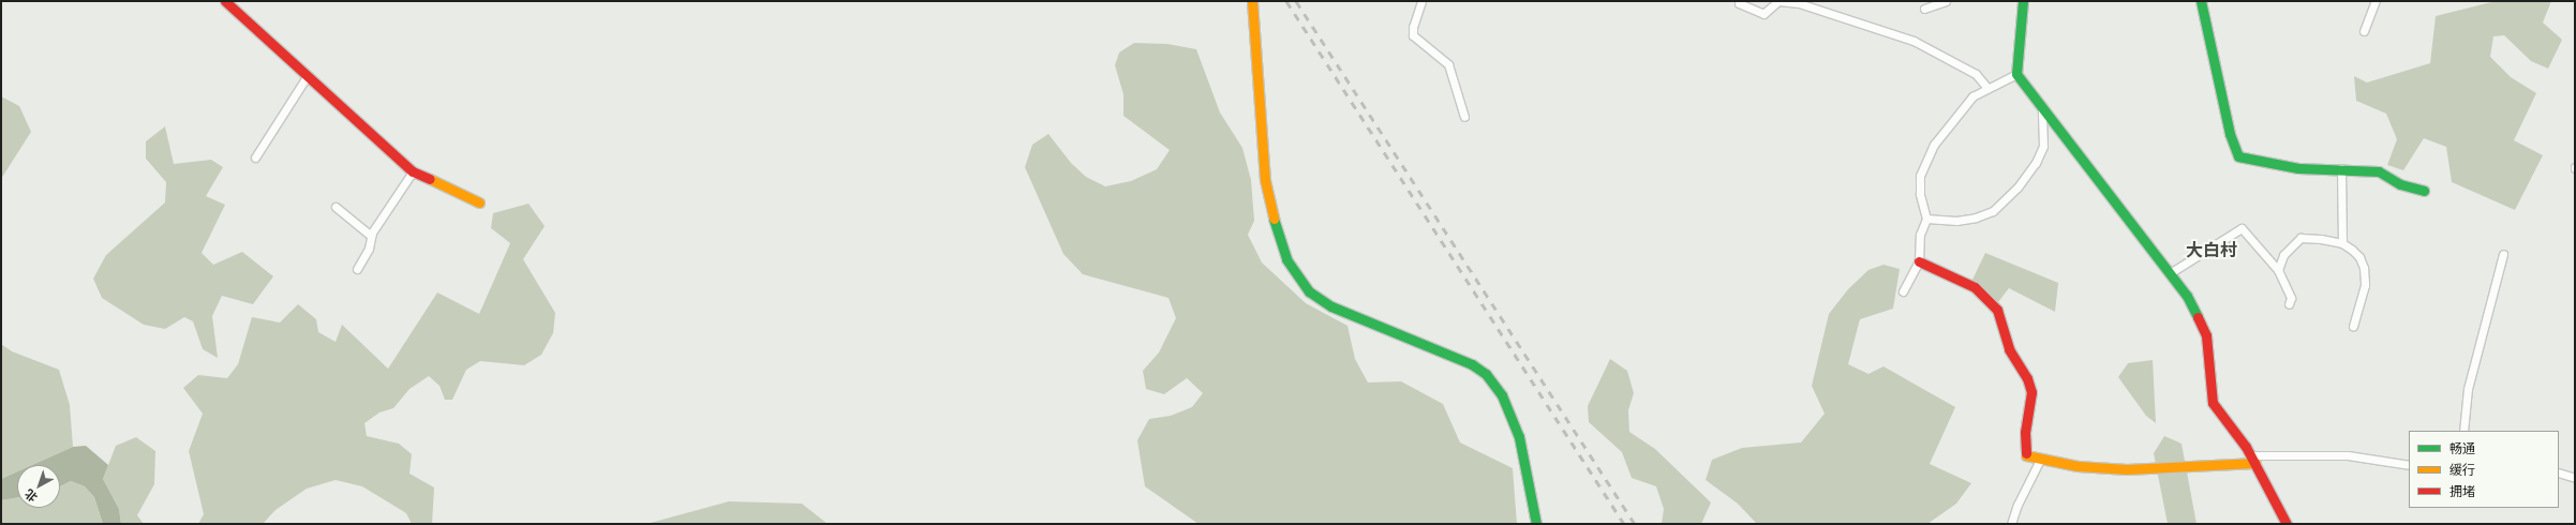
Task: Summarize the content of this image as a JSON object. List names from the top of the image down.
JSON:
{
  "districts": ["大白村"],
  "legend": ["畅通", "缓行", "拥堵"],
  "north": "bottom left"
}
